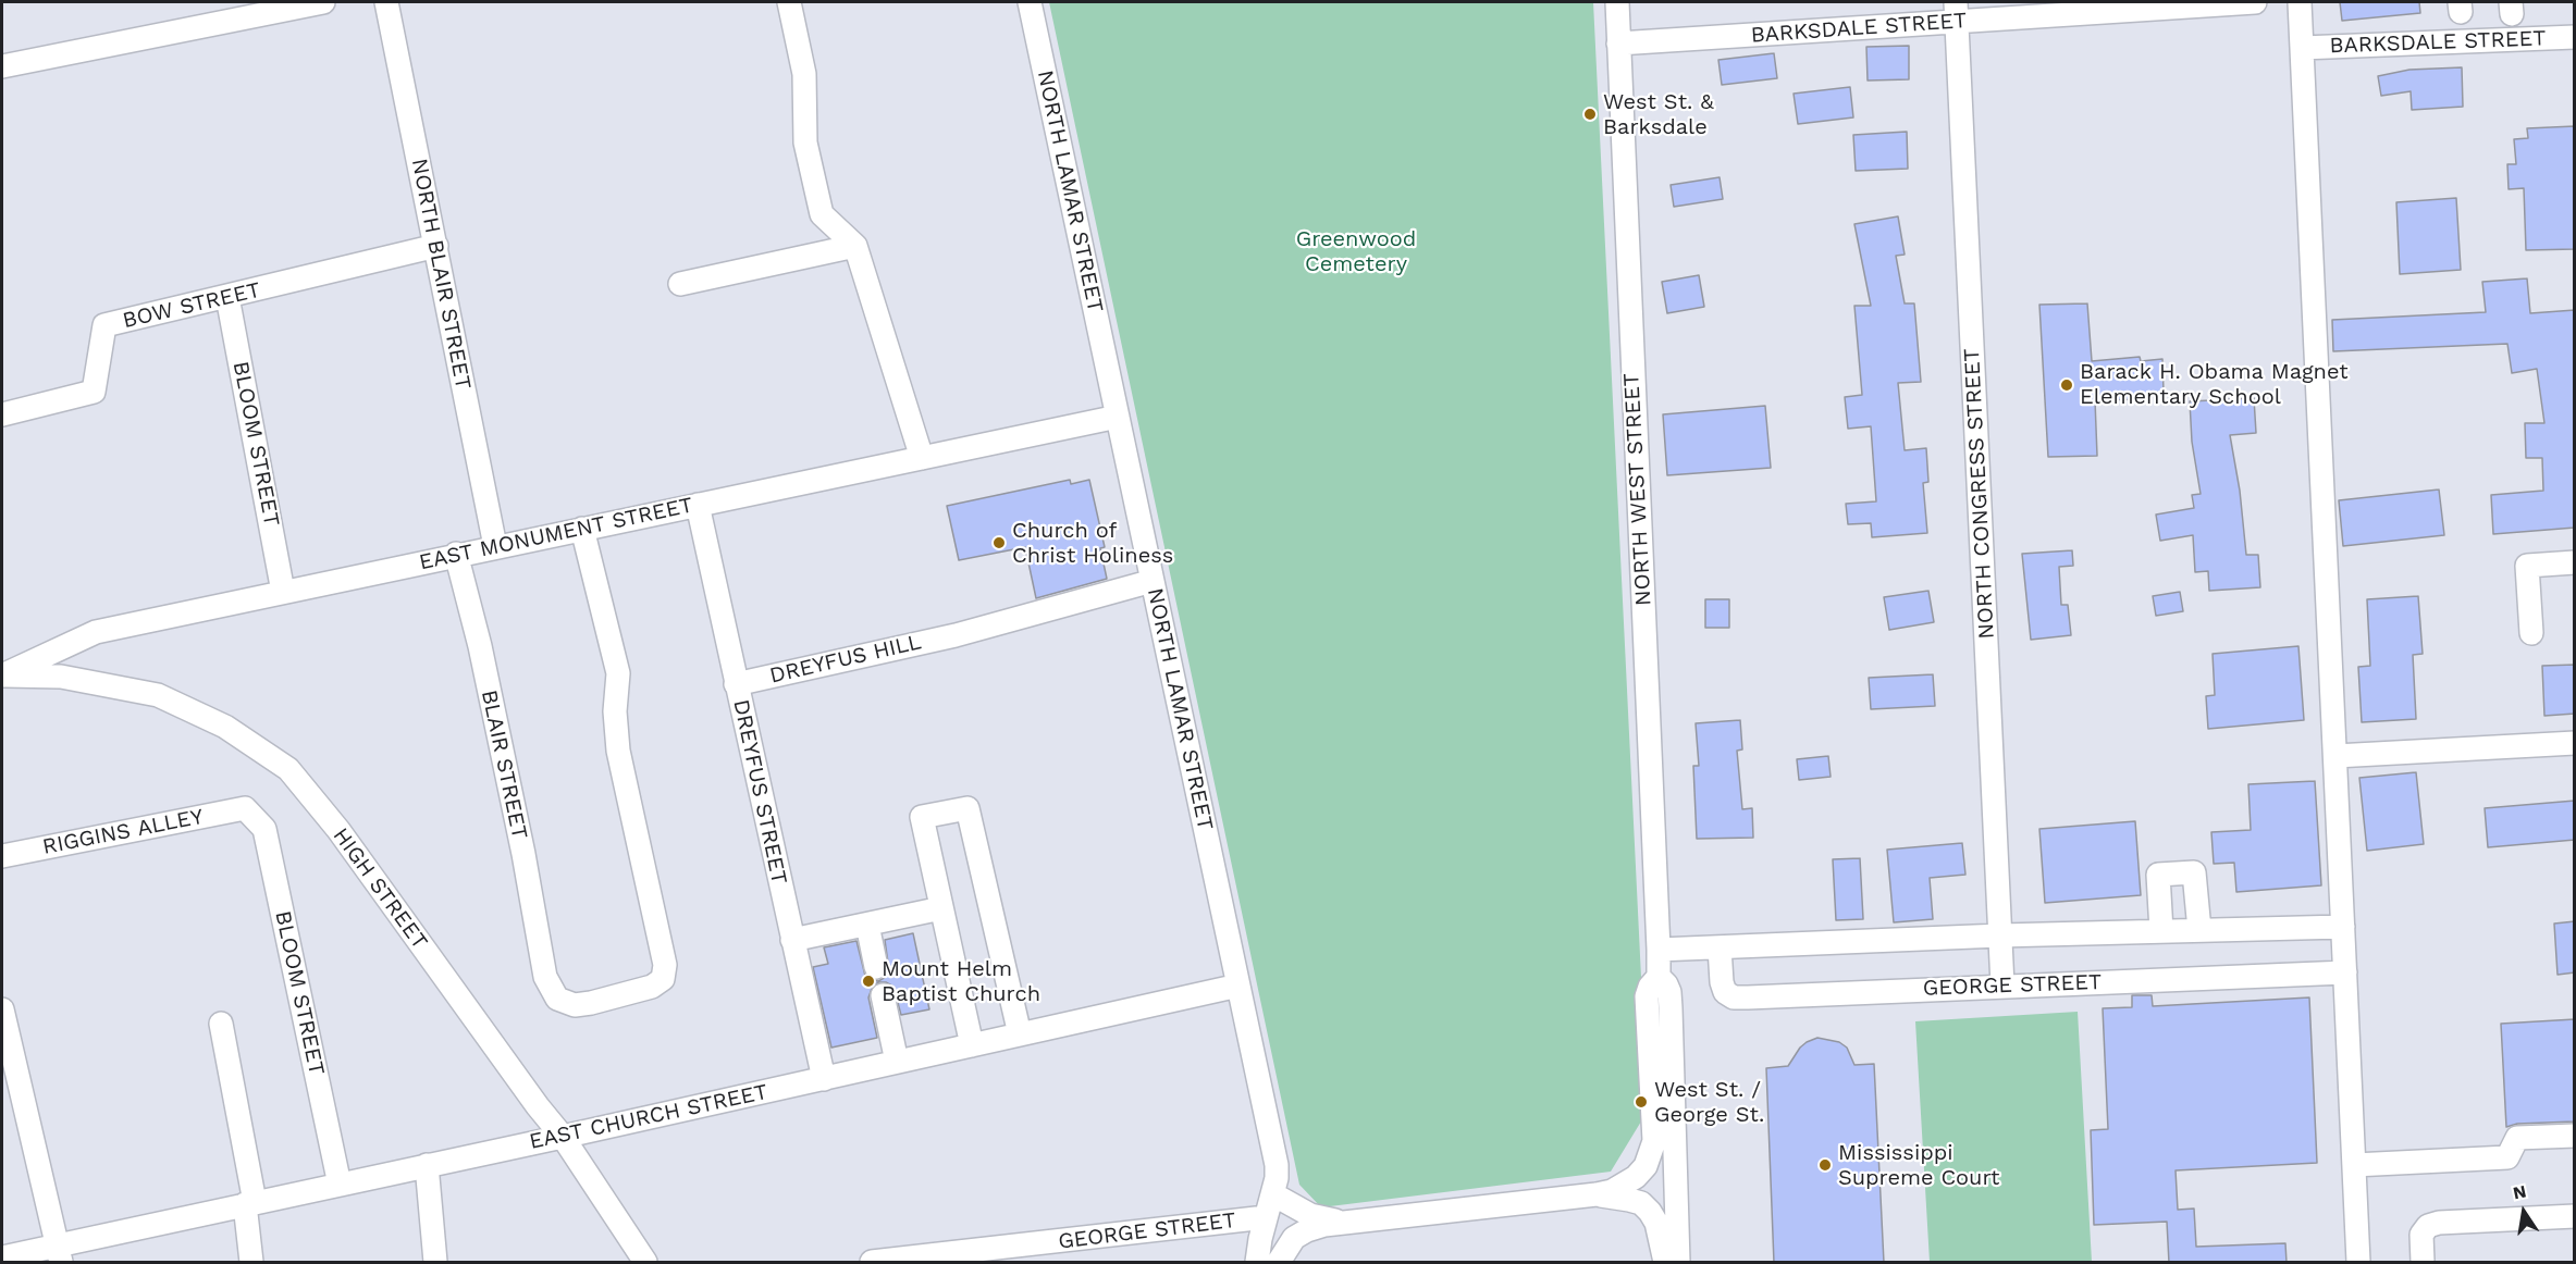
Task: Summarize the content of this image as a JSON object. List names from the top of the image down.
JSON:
{
  "streets": {
    "street": [
      "BARKSDALE STREET",
      "NORTH LAMAR STREET",
      "NORTH BLAIR STREET",
      "BOW STREET",
      "BLOOM STREET",
      "NORTH WEST STREET",
      "NORTH CONGRESS STREET",
      "EAST MONUMENT STREET",
      "DREYFUS HILL",
      "BLAIR STREET",
      "DREYFUS STREET",
      "RIGGINS ALLEY",
      "HIGH STREET",
      "GEORGE STREET",
      "EAST CHURCH STREET"
    ]
  },
  "crossings": [
    ["BARKSDALE STREET", "NORTH WEST STREET"],
    ["BARKSDALE STREET", "NORTH CONGRESS STREET"],
    ["NORTH LAMAR STREET", "EAST MONUMENT STREET"],
    ["NORTH LAMAR STREET", "DREYFUS HILL"],
    ["NORTH LAMAR STREET", "GEORGE STREET"],
    ["NORTH LAMAR STREET", "EAST CHURCH STREET"],
    ["NORTH BLAIR STREET", "BOW STREET"],
    ["NORTH BLAIR STREET", "EAST MONUMENT STREET"],
    ["BOW STREET", "BLOOM STREET"],
    ["BLOOM STREET", "EAST MONUMENT STREET"],
    ["BLOOM STREET", "RIGGINS ALLEY"],
    ["BLOOM STREET", "EAST CHURCH STREET"],
    ["NORTH CONGRESS STREET", "GEORGE STREET"],
    ["EAST MONUMENT STREET", "BLAIR STREET"],
    ["EAST MONUMENT STREET", "DREYFUS STREET"],
    ["EAST MONUMENT STREET", "HIGH STREET"],
    ["DREYFUS HILL", "DREYFUS STREET"],
    ["DREYFUS STREET", "EAST CHURCH STREET"],
    ["HIGH STREET", "EAST CHURCH STREET"]
  ],
  "parks": ["Greenwood Cemetery"],
  "places": [
    "West St. & Barksdale",
    "Barack H. Obama Magnet Elementary School",
    "Church of Christ Holiness",
    "Mount Helm Baptist Church",
    "West St. / George St.",
    "Mississippi Supreme Court"
  ],
  "north": "top"
}
